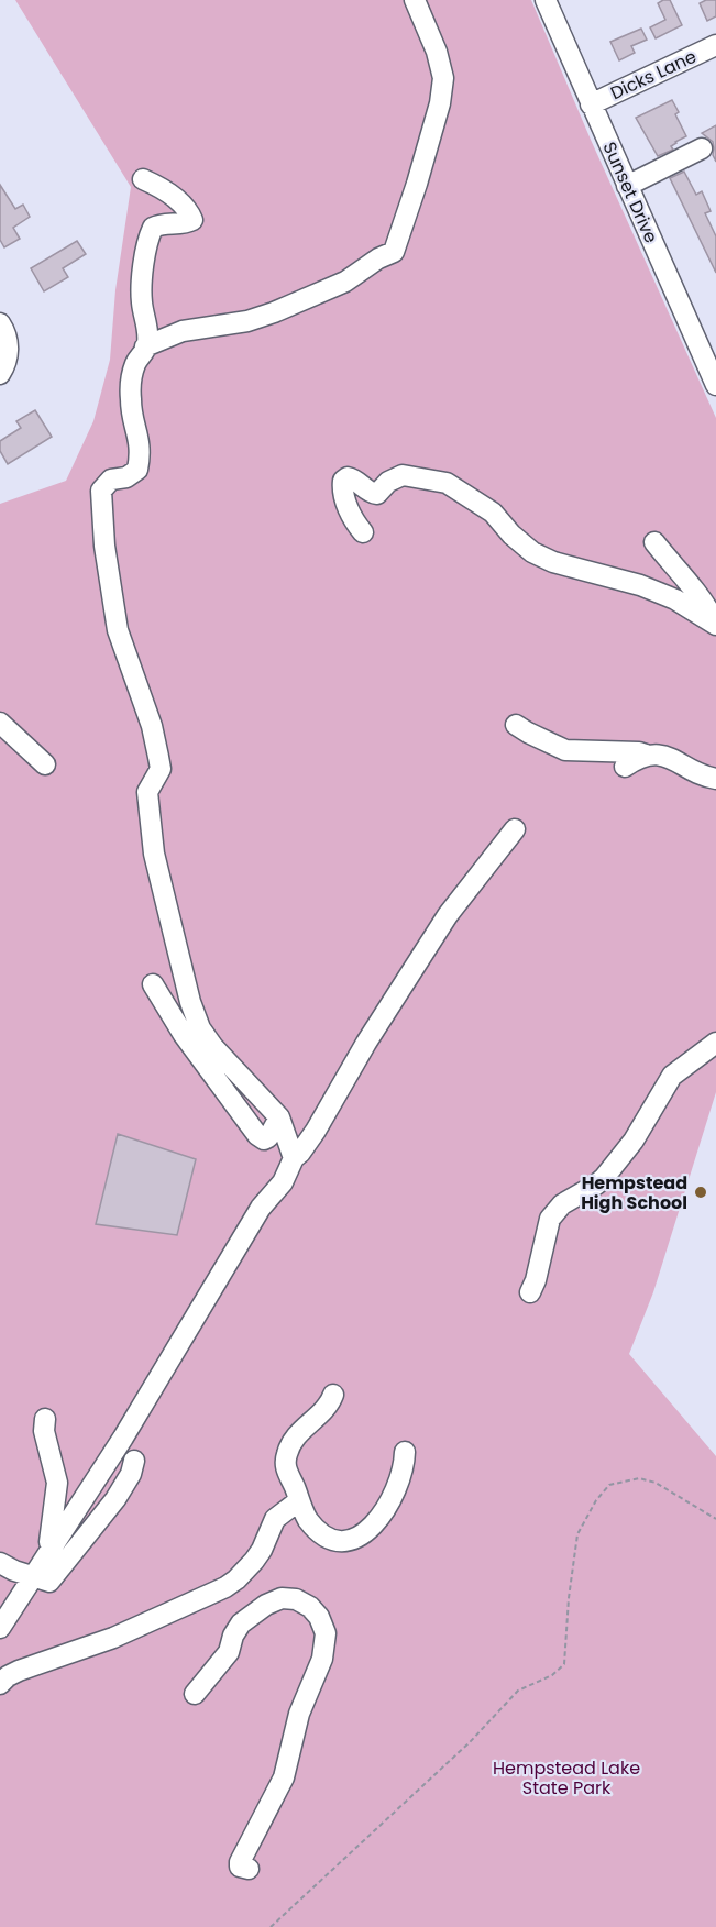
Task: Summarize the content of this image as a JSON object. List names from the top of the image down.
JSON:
{
  "streets": {
    "street": ["Dicks Lane", "Sunset Drive"]
  },
  "crossings": [
    ["Dicks Lane", "Sunset Drive"]
  ],
  "parks": ["Hempstead Lake State Park"],
  "places": ["Hempstead High School"]
}
